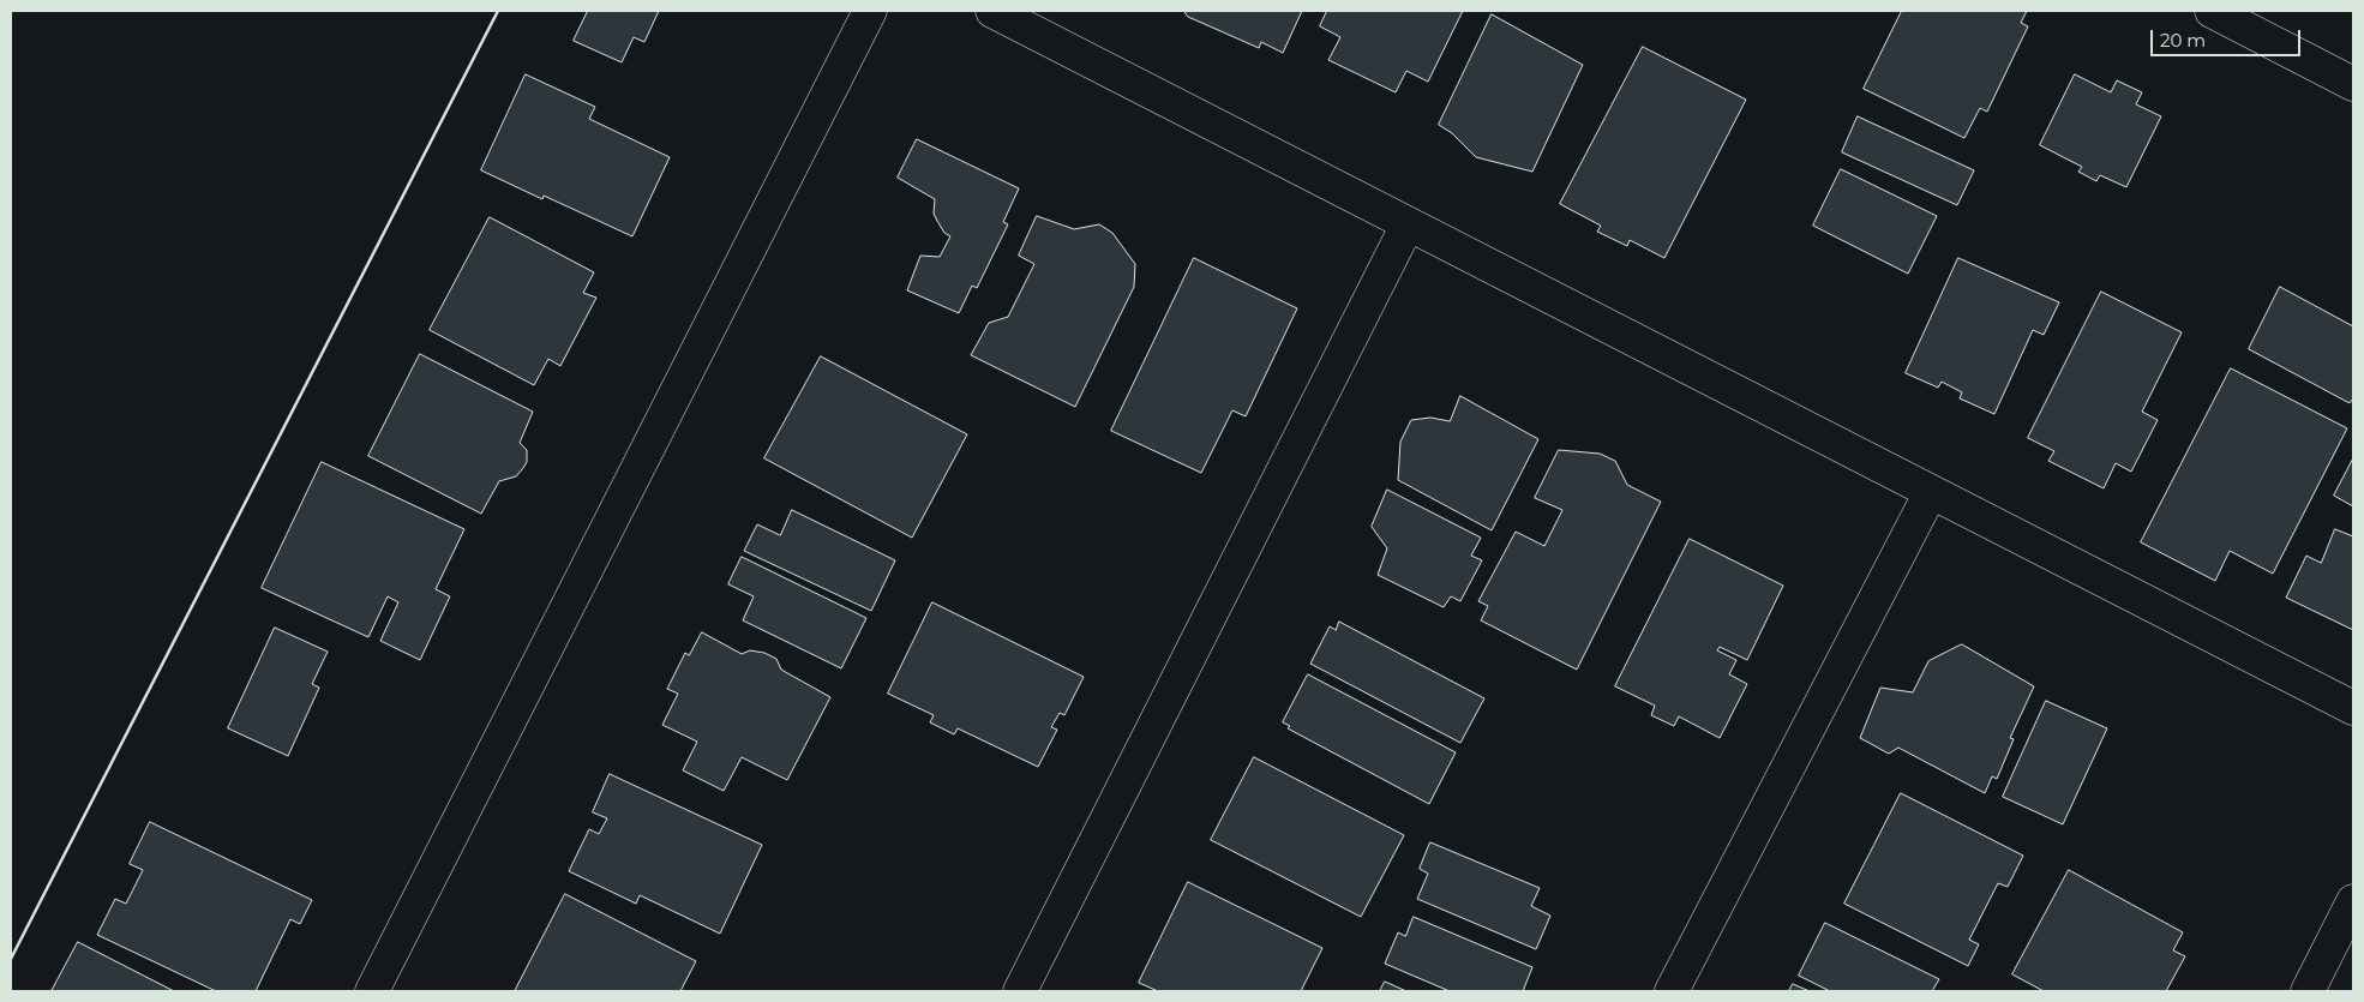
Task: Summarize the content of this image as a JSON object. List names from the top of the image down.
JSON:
{
  "scale_bar": "20 m"
}
